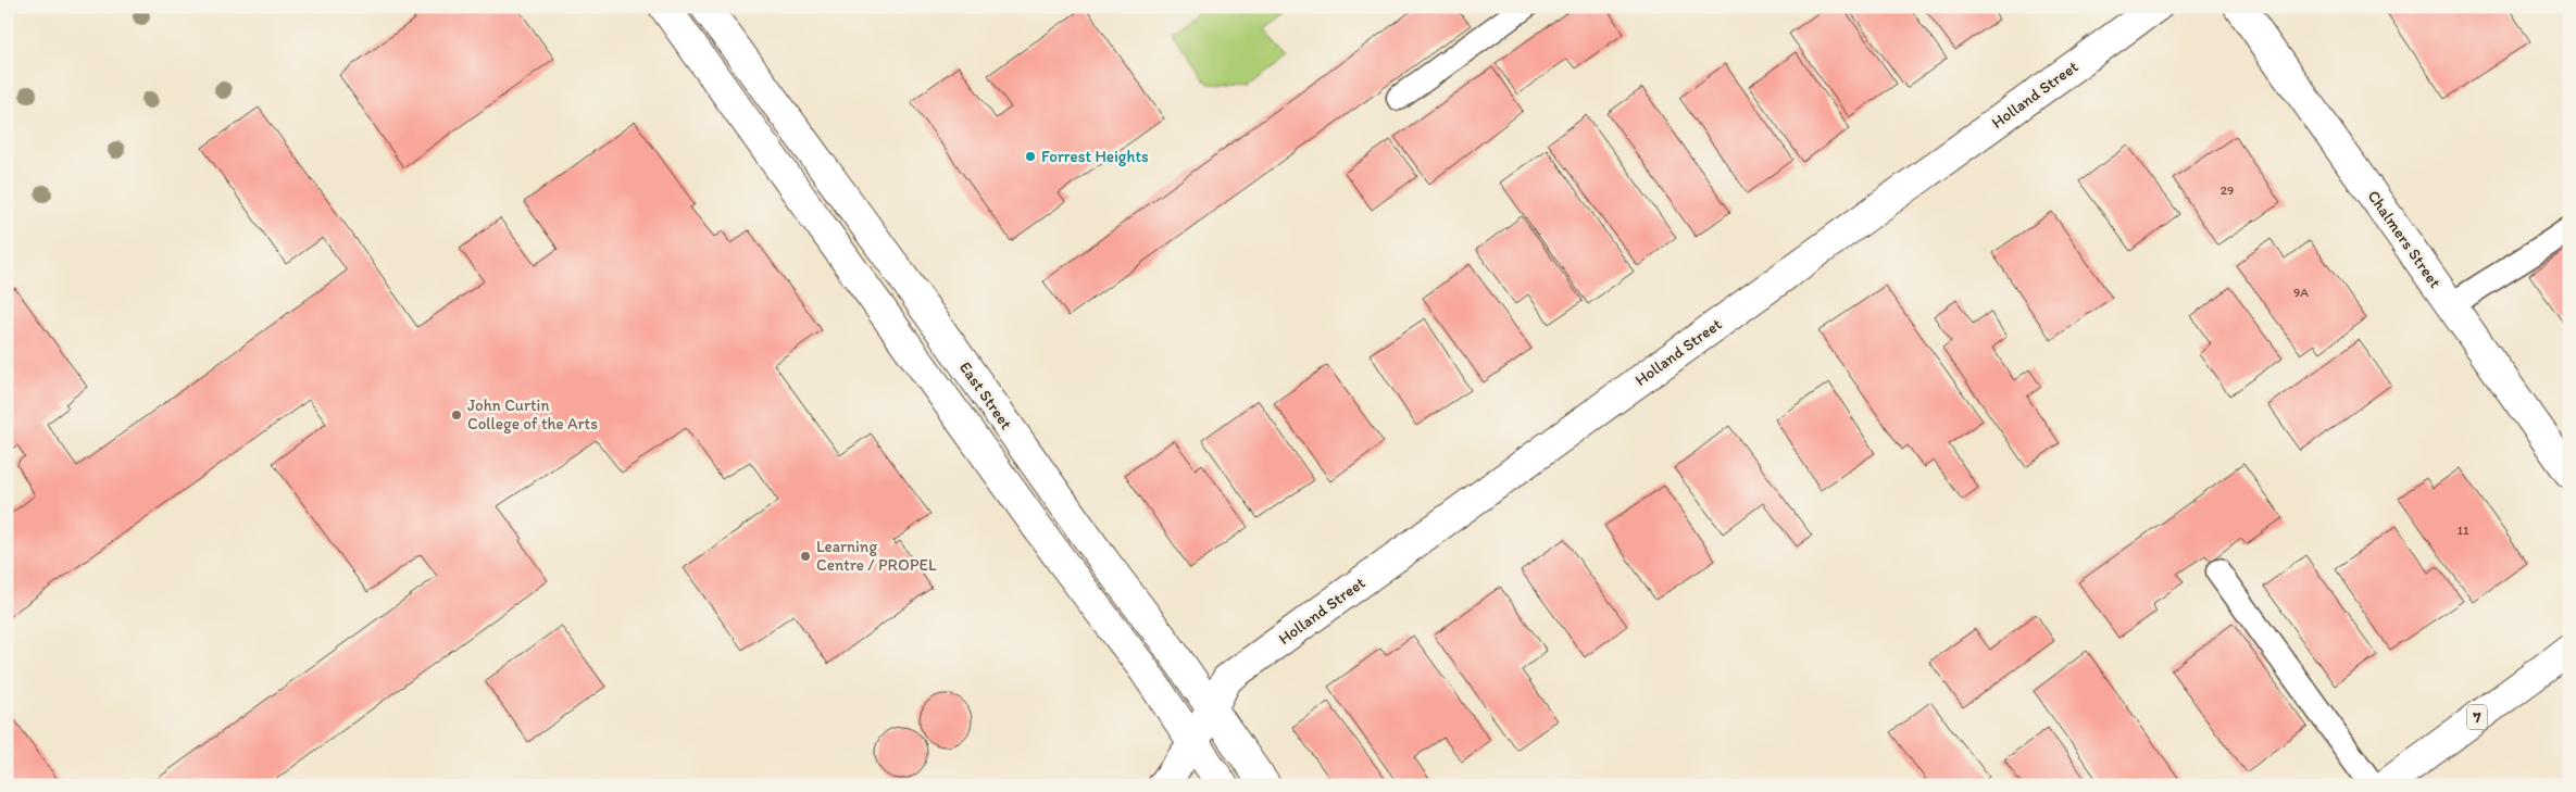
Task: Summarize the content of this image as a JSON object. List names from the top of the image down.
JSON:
{
  "streets": {
    "street": [
      "Holland Street",
      "Chalmers Street",
      "East Street",
      "7"
    ]
  },
  "crossings": [
    ["Holland Street", "East Street"]
  ],
  "places": ["Forrest Heights", "John Curtin College of the Arts", "Learning Centre / PROPEL"],
  "house_numbers": ["29", "9A", "11"]
}
